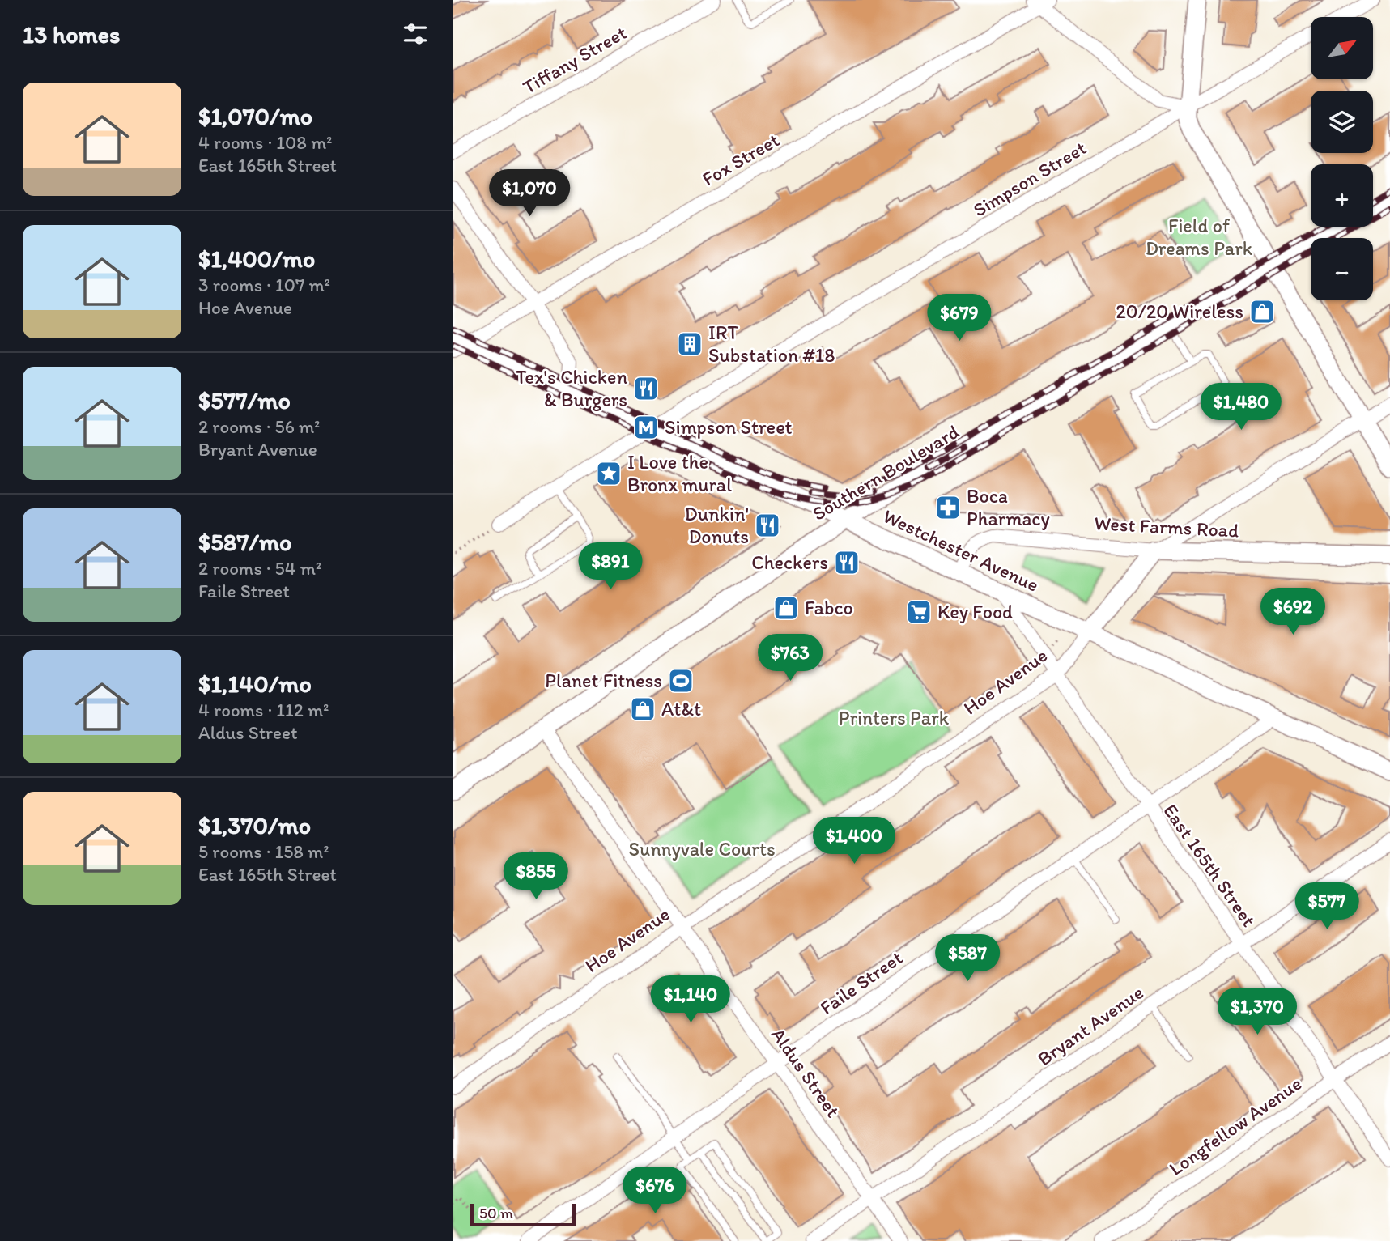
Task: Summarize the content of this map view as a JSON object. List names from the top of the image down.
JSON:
{
  "streets": {
    "main road": [
      "Southern Boulevard",
      "West Farms Road",
      "Westchester Avenue",
      "Hoe Avenue"
    ],
    "street": [
      "Tiffany Street",
      "Fox Street",
      "Simpson Street",
      "East 165th Street",
      "Faile Street",
      "Bryant Avenue",
      "Aldus Street",
      "Longfellow Avenue"
    ]
  },
  "crossings": [
    ["Fox Street", "Westchester Avenue"],
    ["Simpson Street", "Westchester Avenue"],
    ["Southern Boulevard", "Westchester Avenue"],
    ["Southern Boulevard", "Aldus Street"],
    ["West Farms Road", "Westchester Avenue"],
    ["West Farms Road", "Hoe Avenue"],
    ["Westchester Avenue", "Hoe Avenue"],
    ["Westchester Avenue", "East 165th Street"],
    ["Westchester Avenue", "Faile Street"],
    ["Hoe Avenue", "East 165th Street"],
    ["Hoe Avenue", "Aldus Street"],
    ["East 165th Street", "Faile Street"],
    ["East 165th Street", "Bryant Avenue"],
    ["East 165th Street", "Longfellow Avenue"],
    ["Faile Street", "Aldus Street"],
    ["Bryant Avenue", "Aldus Street"]
  ],
  "parks": ["Field of Dreams Park", "Printers Park", "Sunnyvale Courts"],
  "places": {
    "shop": ["20/20 Wireless", "Fabco", "At&t"],
    "building": ["IRT Substation #18"],
    "restaurant": ["Tex's Chicken & Burgers", "Dunkin' Donuts", "Checkers"],
    "metro station": ["Simpson Street"],
    "place": ["I Love the Bronx mural"],
    "pharmacy": ["Boca Pharmacy"],
    "supermarket": ["Key Food"],
    "sports": ["Planet Fitness"]
  },
  "scale_bar": "50 m",
  "north": "top right",
  "page": {
    "heading": "13 homes",
    "map_buttons": ["+", "−"],
    "list": [
      {
        "name": "$1,070/mo",
        "note": "4 rooms · 108 m² · East 165th Street"
      },
      {
        "name": "$1,400/mo",
        "note": "3 rooms · 107 m² · Hoe Avenue"
      },
      {
        "name": "$577/mo",
        "note": "2 rooms · 56 m² · Bryant Avenue"
      },
      {
        "name": "$587/mo",
        "note": "2 rooms · 54 m² · Faile Street"
      },
      {
        "name": "$1,140/mo",
        "note": "4 rooms · 112 m² · Aldus Street"
      },
      {
        "name": "$1,370/mo",
        "note": "5 rooms · 158 m² · East 165th Street"
      }
    ],
    "price": [
      "$1,070",
      "$679",
      "$1,480",
      "$891",
      "$692",
      "$763",
      "$1,400",
      "$855",
      "$577",
      "$587",
      "$1,140",
      "$1,370",
      "$676"
    ],
    "scale": "50 m"
  }
}
